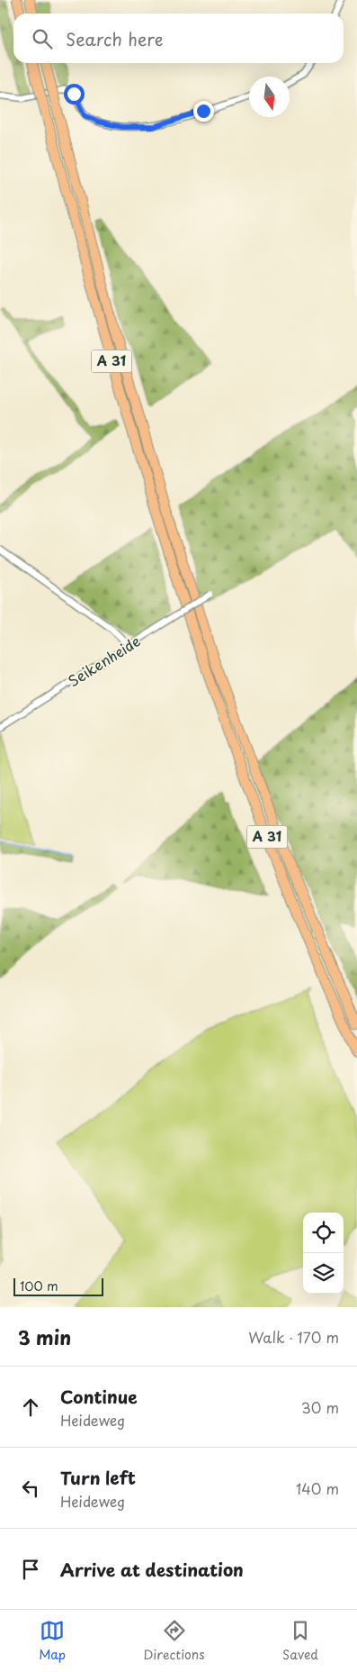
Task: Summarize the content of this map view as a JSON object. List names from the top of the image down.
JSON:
{
  "streets": {
    "highway": ["A 31"],
    "street": ["Seikenheide"]
  },
  "scale_bar": "100 m",
  "north": "bottom",
  "page": {
    "search": "Search here",
    "scale": "100 m",
    "heading": ["3 min", "Walk · 170 m"],
    "list": [
      ["Continue", "Heideweg", "30 m"],
      ["Turn left", "Heideweg", "140 m"],
      "Arrive at destination"
    ],
    "nav": ["Map", "Directions", "Saved"]
  }
}
